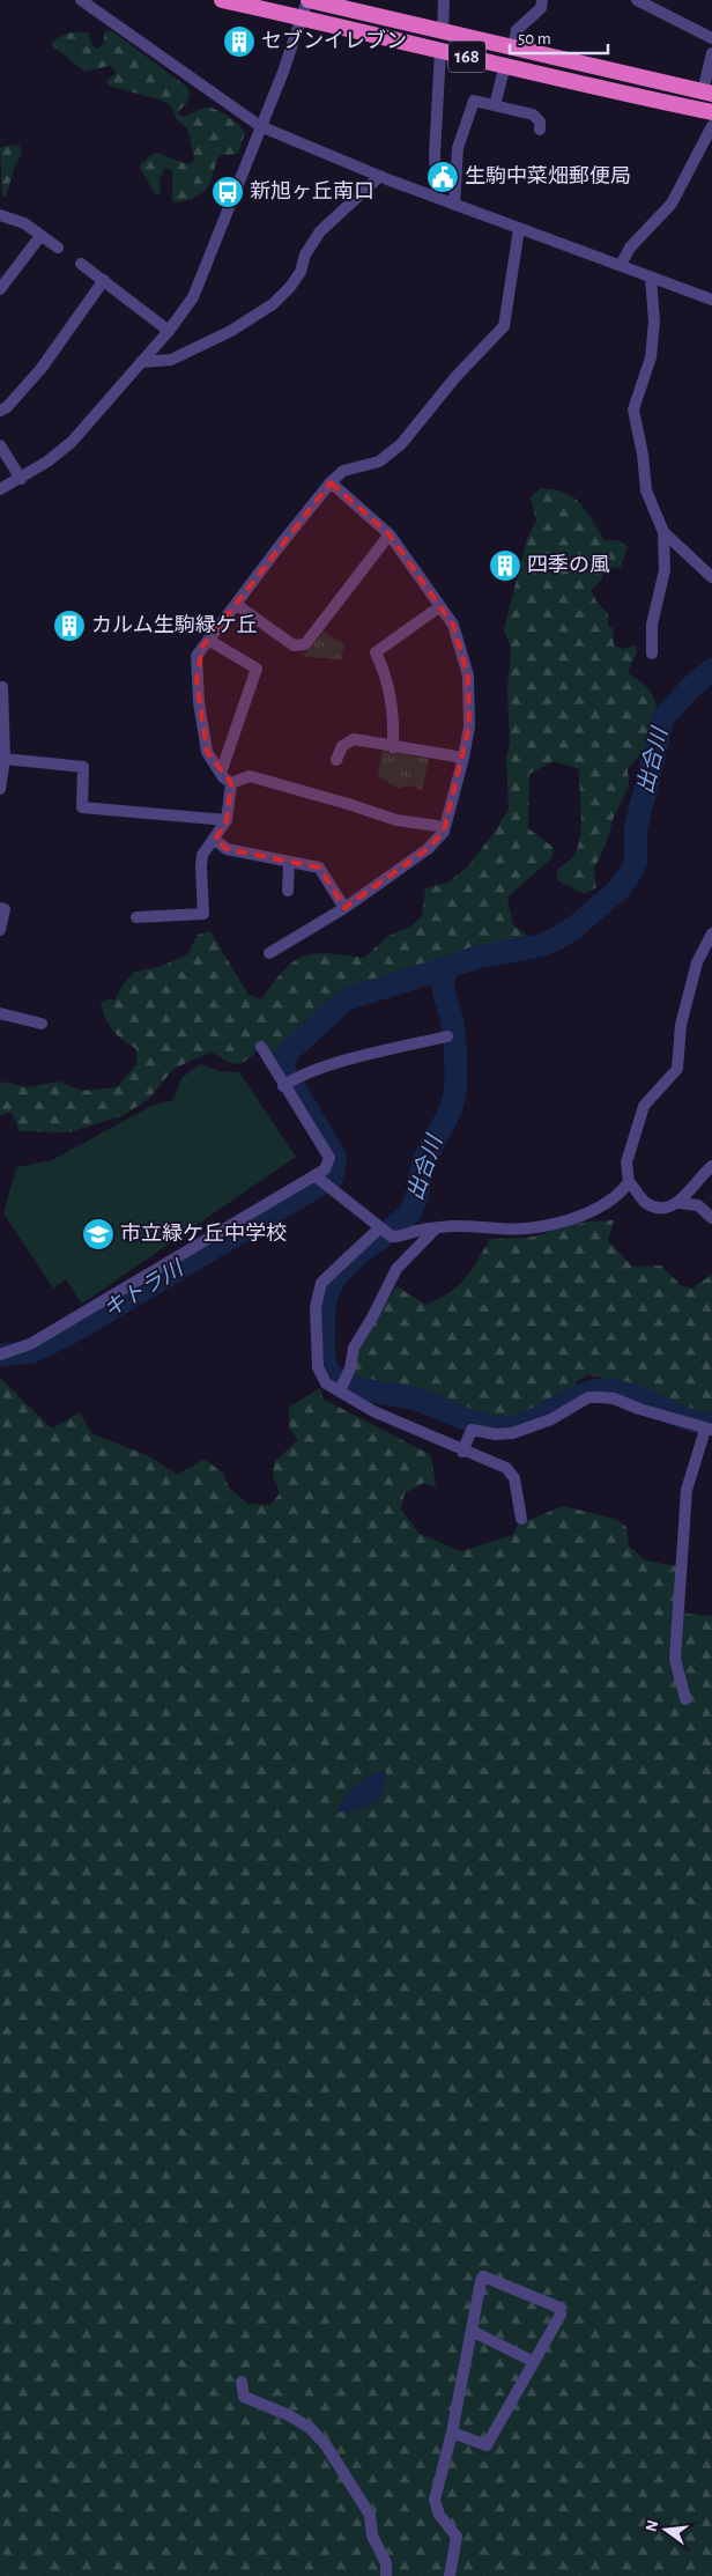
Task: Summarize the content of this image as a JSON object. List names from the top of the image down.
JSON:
{
  "streets": {
    "highway": ["168"]
  },
  "water": ["出合川", "キトラ川"],
  "places": {
    "building": ["セブンイレブン", "四季の風", "カルム生駒緑ケ丘"],
    "public building": ["生駒中菜畑郵便局"],
    "bus stop": ["新旭ヶ丘南口"],
    "school or university": ["市立緑ケ丘中学校"]
  },
  "scale_bar": "50 m",
  "north": "left"
}
